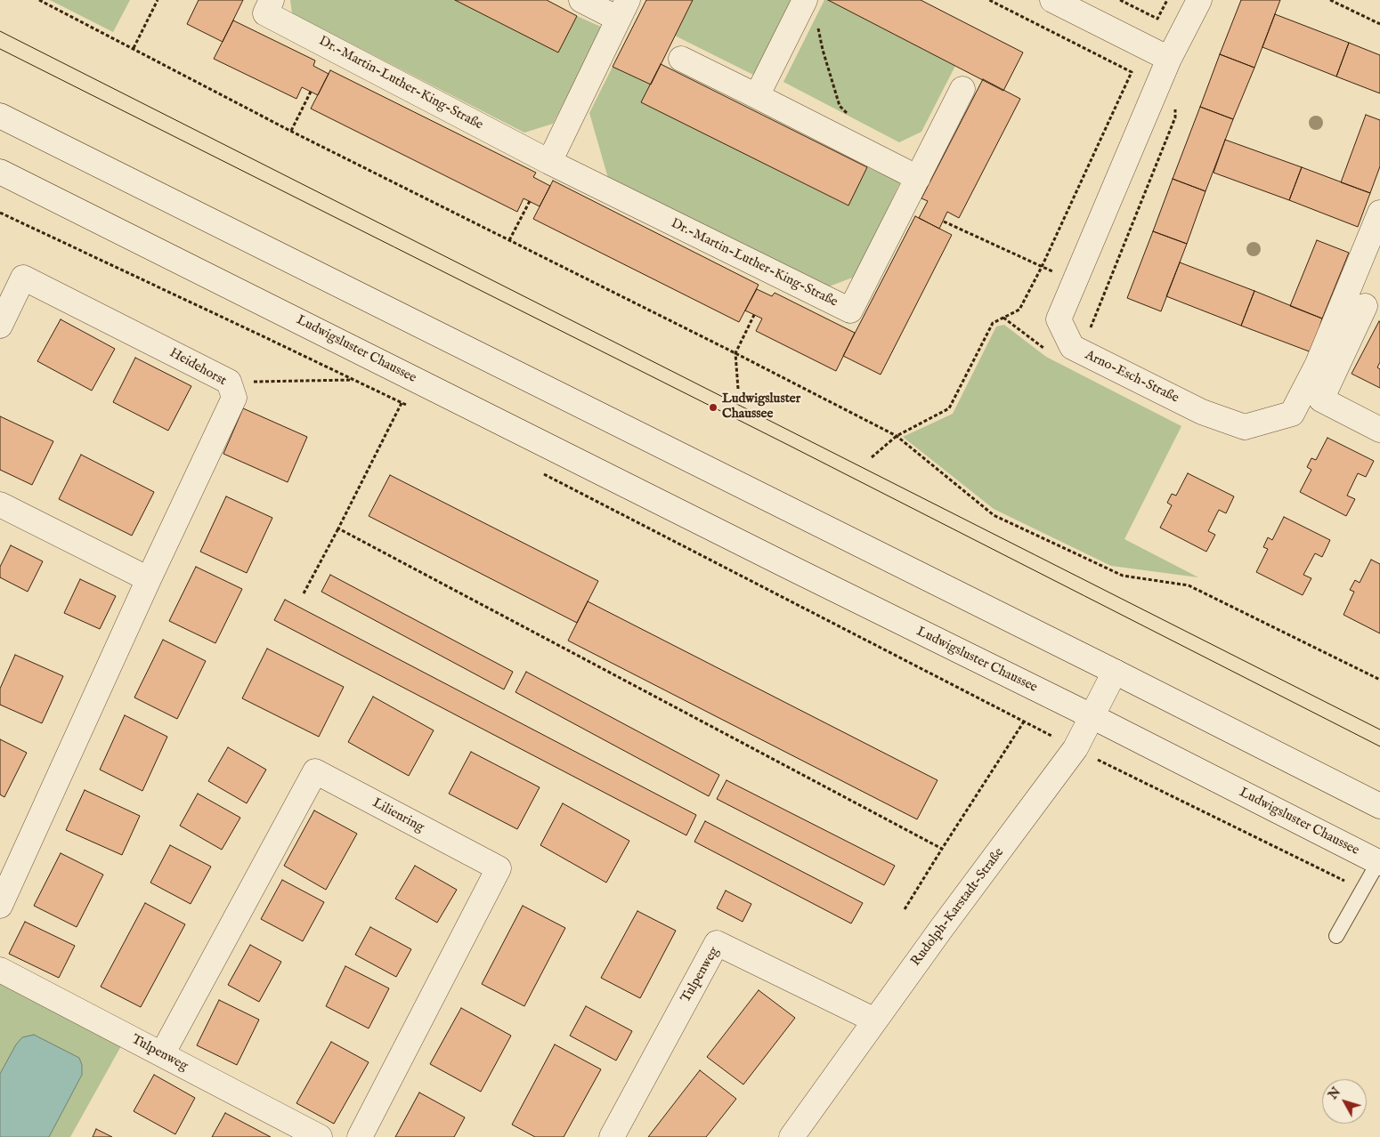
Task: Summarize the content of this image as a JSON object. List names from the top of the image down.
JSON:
{
  "streets": {
    "street": [
      "Dr.-Martin-Luther-King-Straße",
      "Ludwigsluster Chaussee",
      "Heidehorst",
      "Arno-Esch-Straße",
      "Lilienring",
      "Rudolph-Karstadt-Straße",
      "Tulpenweg"
    ]
  },
  "crossings": [
    ["Ludwigsluster Chaussee", "Rudolph-Karstadt-Straße"],
    ["Lilienring", "Tulpenweg"],
    ["Rudolph-Karstadt-Straße", "Tulpenweg"]
  ],
  "places": ["Ludwigsluster Chaussee"],
  "north": "top left"
}
